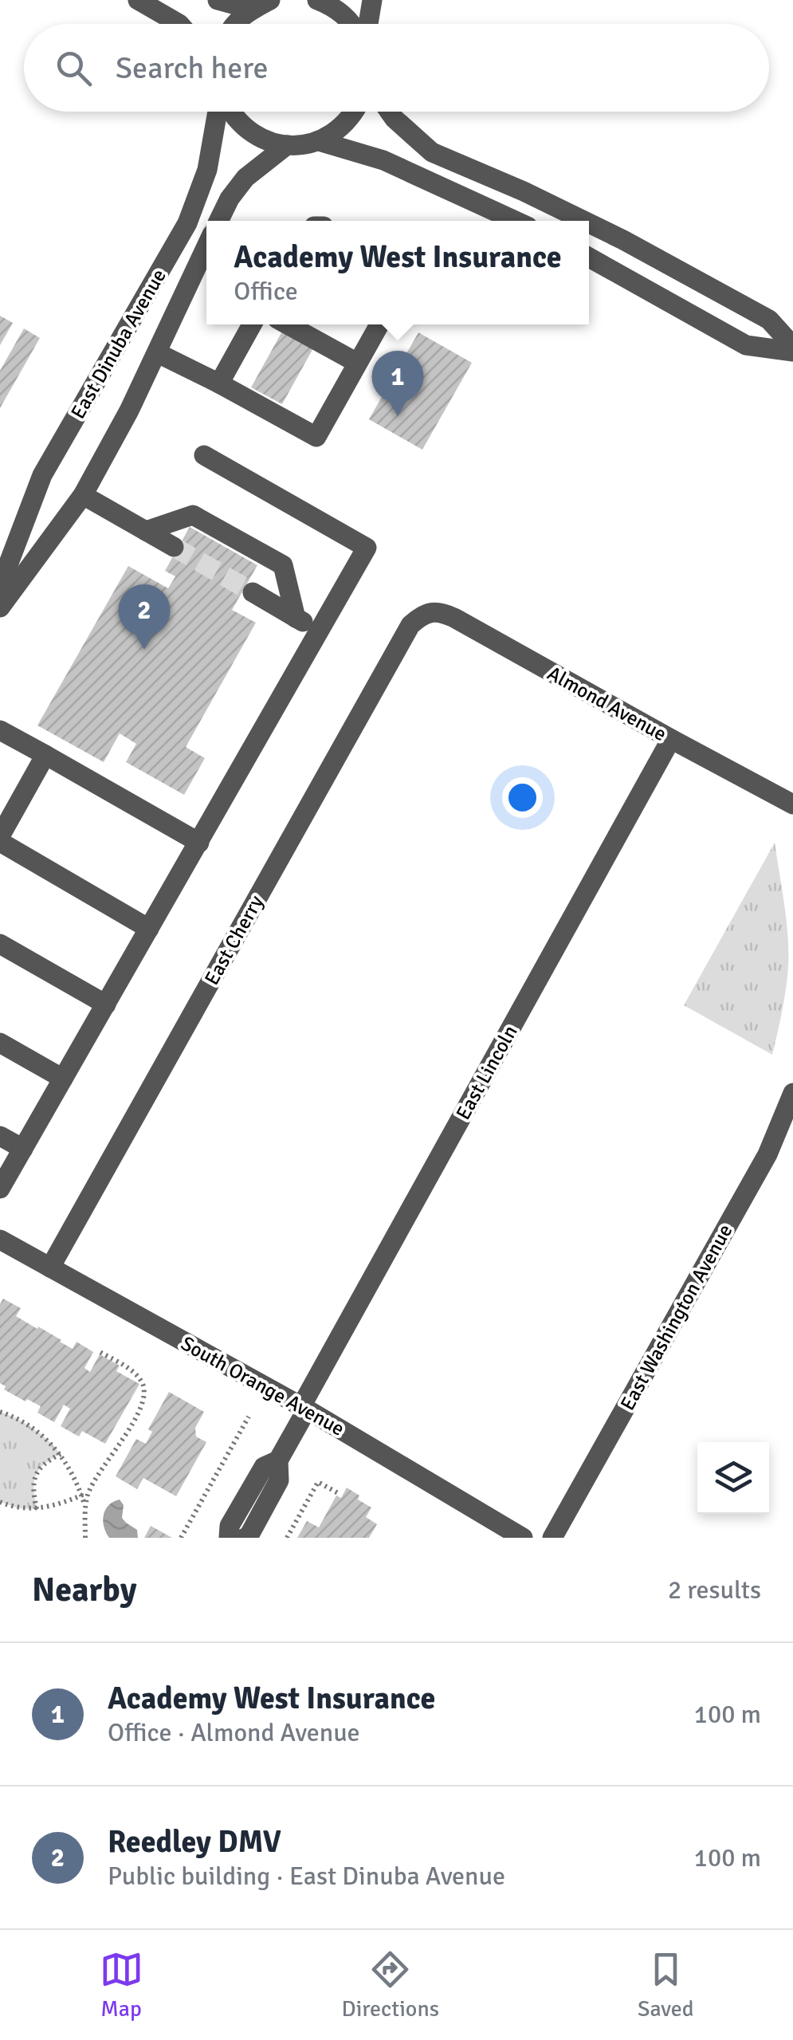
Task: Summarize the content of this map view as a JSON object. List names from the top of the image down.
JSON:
{
  "streets": {
    "street": [
      "East Dinuba Avenue",
      "Almond Avenue",
      "East Cherry",
      "East Lincoln",
      "East Washington Avenue",
      "South Orange Avenue"
    ]
  },
  "crossings": [
    ["Almond Avenue", "East Cherry"],
    ["Almond Avenue", "East Lincoln"],
    ["East Cherry", "South Orange Avenue"],
    ["East Lincoln", "South Orange Avenue"]
  ],
  "page": {
    "search": "Search here",
    "popup": ["Academy West Insurance", "Office"],
    "pins": ["1", "2"],
    "heading": ["Nearby", "2 results"],
    "list": [
      {
        "mark": "1",
        "name": "Academy West Insurance",
        "note": "Office · Almond Avenue",
        "value": "100 m"
      },
      {
        "mark": "2",
        "name": "Reedley DMV",
        "note": "Public building · East Dinuba Avenue",
        "value": "100 m"
      }
    ],
    "nav": ["Map", "Directions", "Saved"]
  }
}
